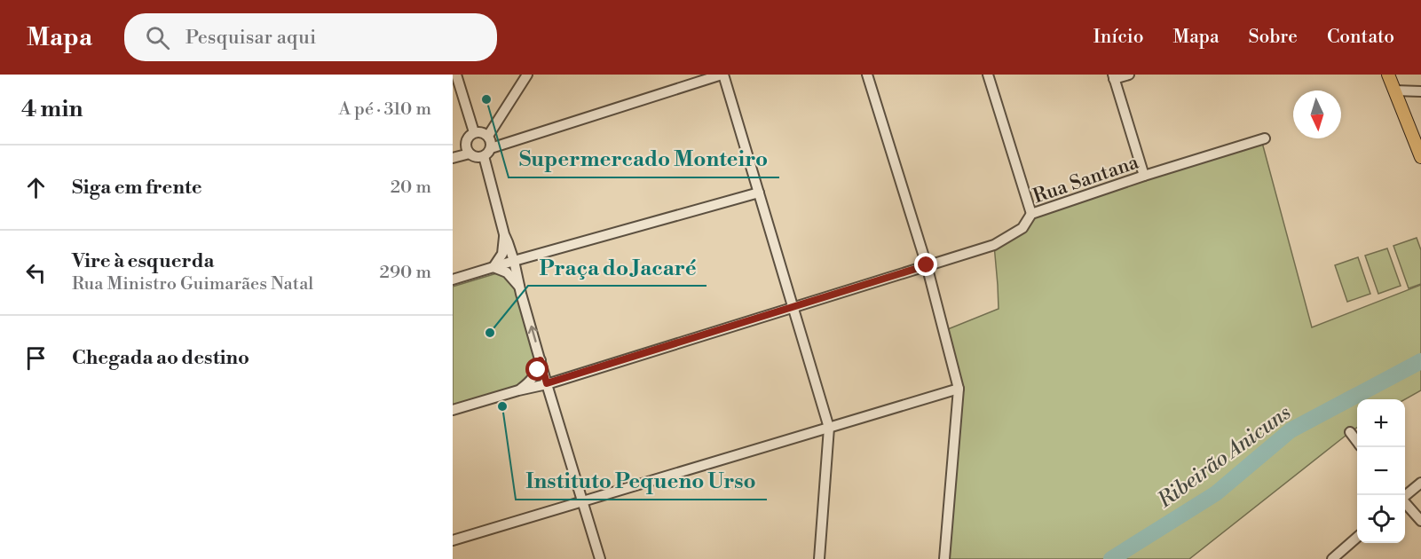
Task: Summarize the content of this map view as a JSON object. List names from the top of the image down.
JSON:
{
  "streets": {
    "street": ["Rua Santana"]
  },
  "water": ["Ribeirão Anicuns"],
  "places": ["Supermercado Monteiro", "Praça do Jacaré", "Instituto Pequeno Urso"],
  "north": "bottom",
  "page": {
    "header": "Mapa",
    "search": "Pesquisar aqui",
    "nav": [
      "Início",
      "Mapa",
      "Sobre",
      "Contato"
    ],
    "heading": ["4 min", "A pé · 310 m"],
    "list": [
      ["Siga em frente", "20 m"],
      ["Vire à esquerda", "Rua Ministro Guimarães Natal", "290 m"],
      "Chegada ao destino"
    ],
    "map_buttons": ["+", "−"]
  }
}
